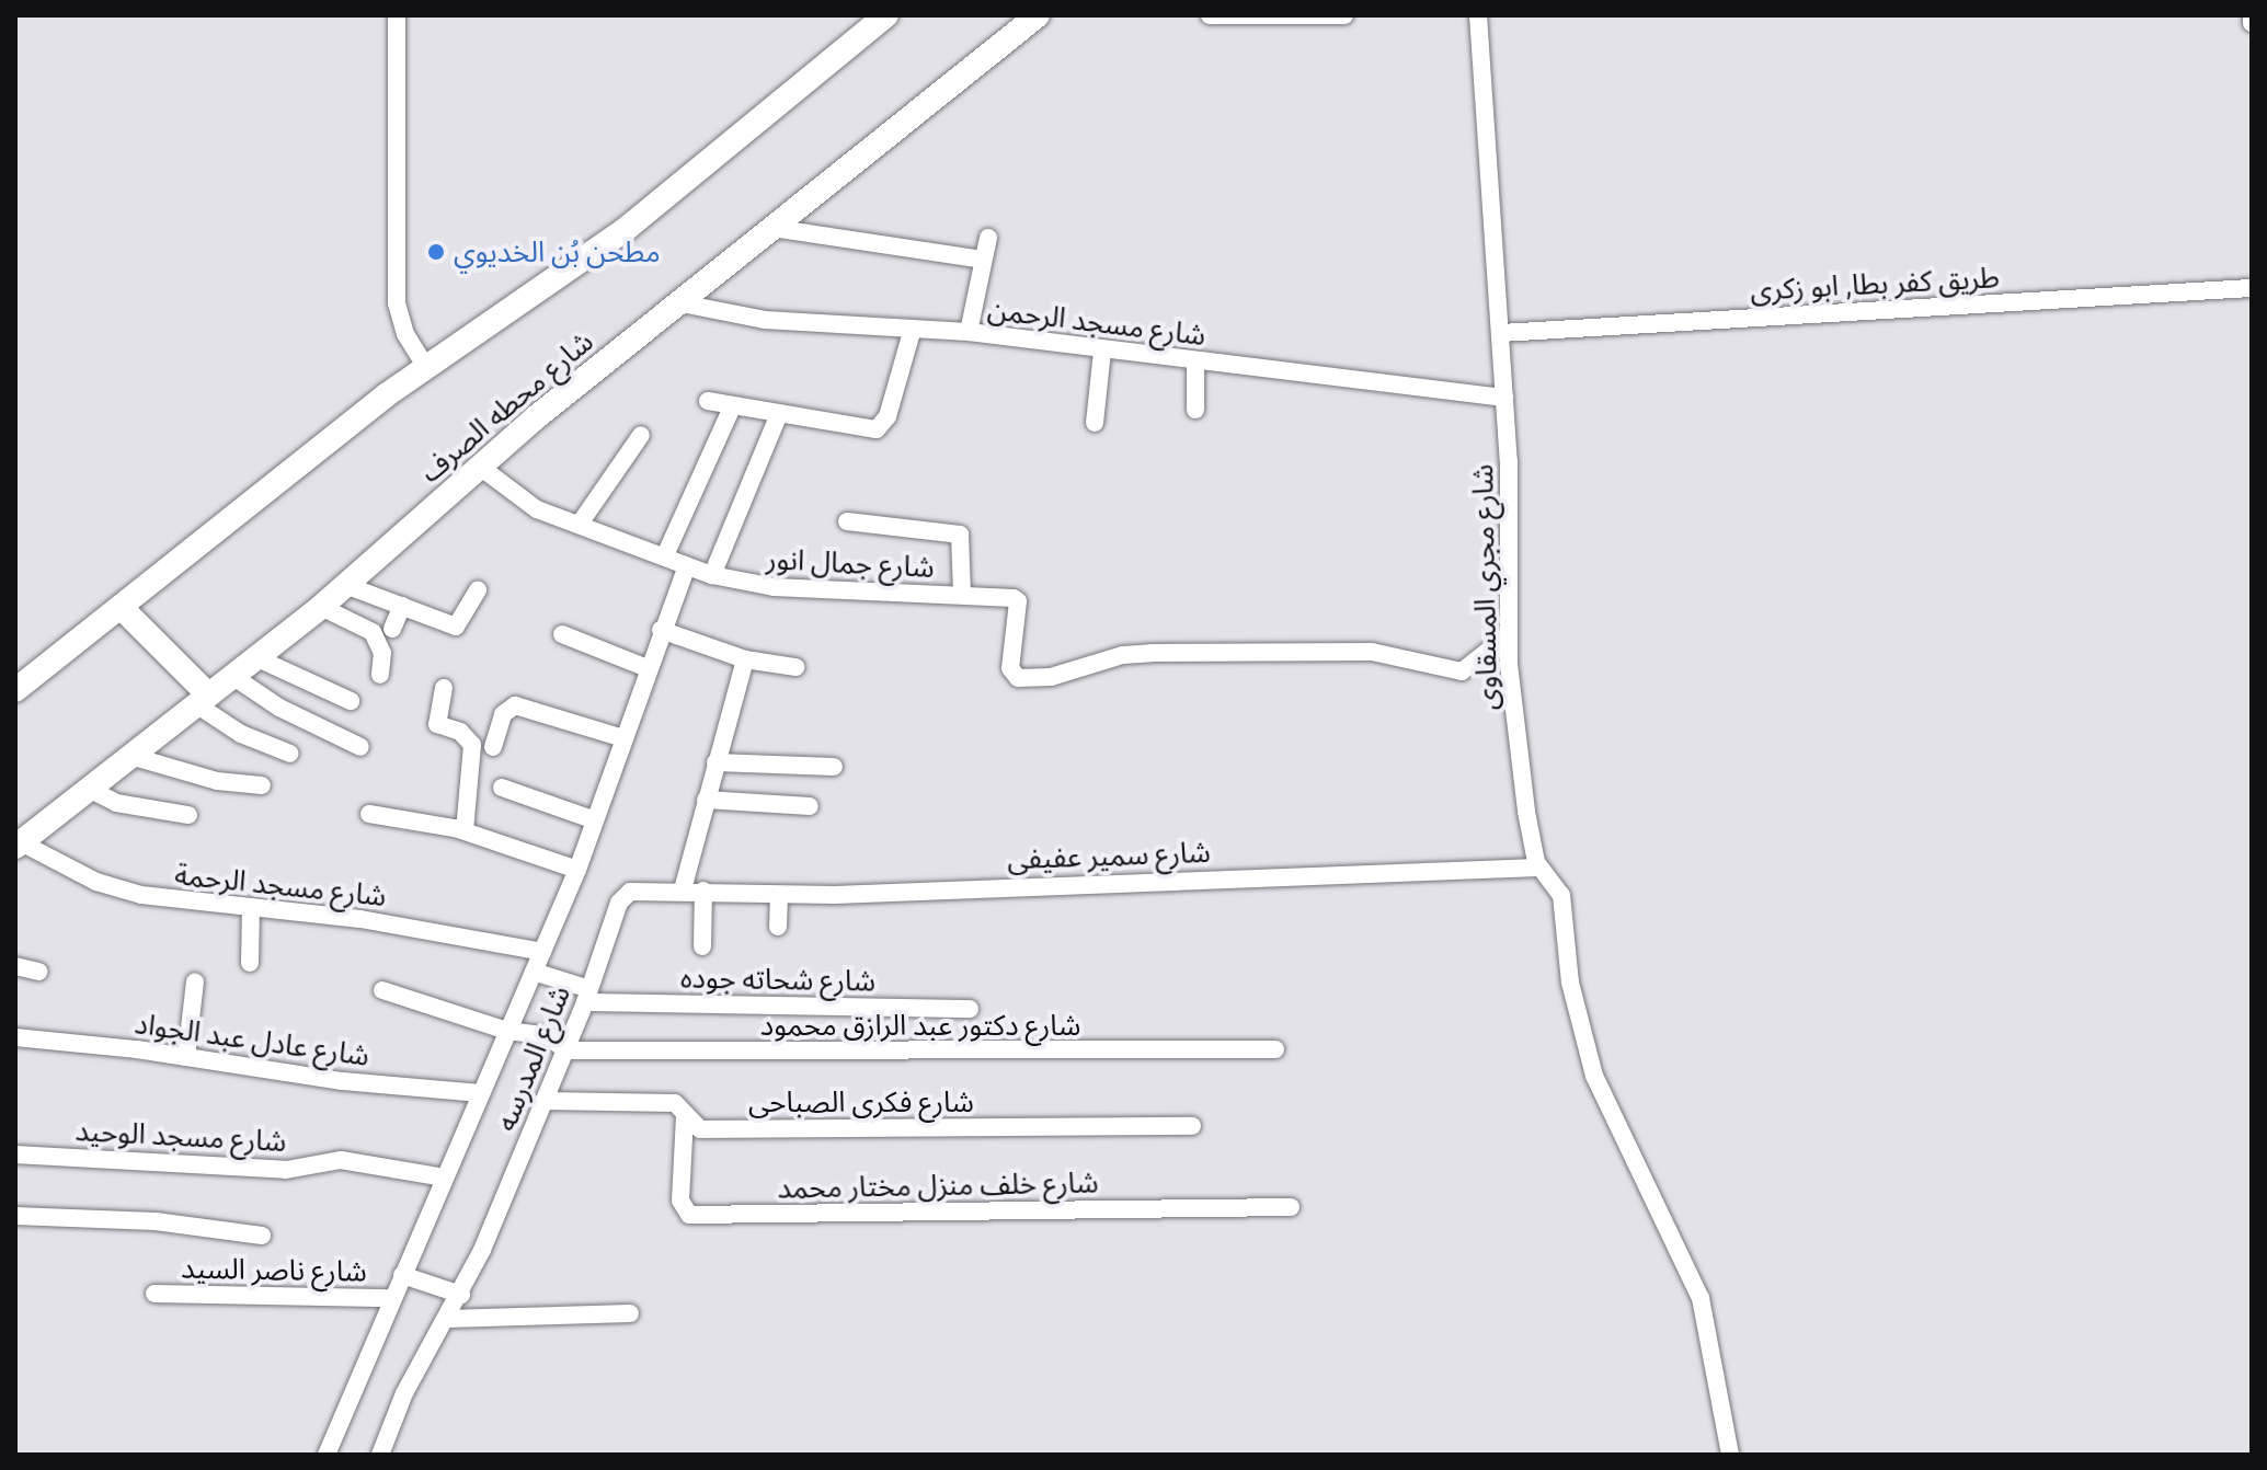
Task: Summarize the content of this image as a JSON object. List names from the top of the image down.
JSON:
{
  "streets": {
    "street": [
      "طريق كفر بطا, ابو زكرى",
      "شارع مسجد الرحمن",
      "شارع محطه الصرف",
      "شارع جمال انور",
      "شارع مجري المسقاوى",
      "شارع سمير عفيفى",
      "شارع مسجد الرحمة",
      "شارع شحاته جوده",
      "شارع دكتور عبد الرازق محمود",
      "شارع عادل عبد الجواد",
      "شارع المدرسه",
      "شارع فكرى الصباحى",
      "شارع مسجد الوحيد",
      "شارع خلف منزل مختار محمد",
      "شارع ناصر السيد"
    ]
  },
  "crossings": [
    ["طريق كفر بطا, ابو زكرى", "شارع مجري المسقاوى"],
    ["شارع مسجد الرحمن", "شارع محطه الصرف"],
    ["شارع مسجد الرحمن", "شارع مجري المسقاوى"],
    ["شارع محطه الصرف", "شارع جمال انور"],
    ["شارع محطه الصرف", "شارع مسجد الرحمة"],
    ["شارع جمال انور", "شارع مجري المسقاوى"],
    ["شارع مجري المسقاوى", "شارع سمير عفيفى"],
    ["شارع سمير عفيفى", "شارع المدرسه"],
    ["شارع شحاته جوده", "شارع المدرسه"],
    ["شارع دكتور عبد الرازق محمود", "شارع المدرسه"],
    ["شارع المدرسه", "شارع فكرى الصباحى"],
    ["شارع فكرى الصباحى", "شارع خلف منزل مختار محمد"]
  ],
  "places": ["مطحن بُن الخديوي"]
}
